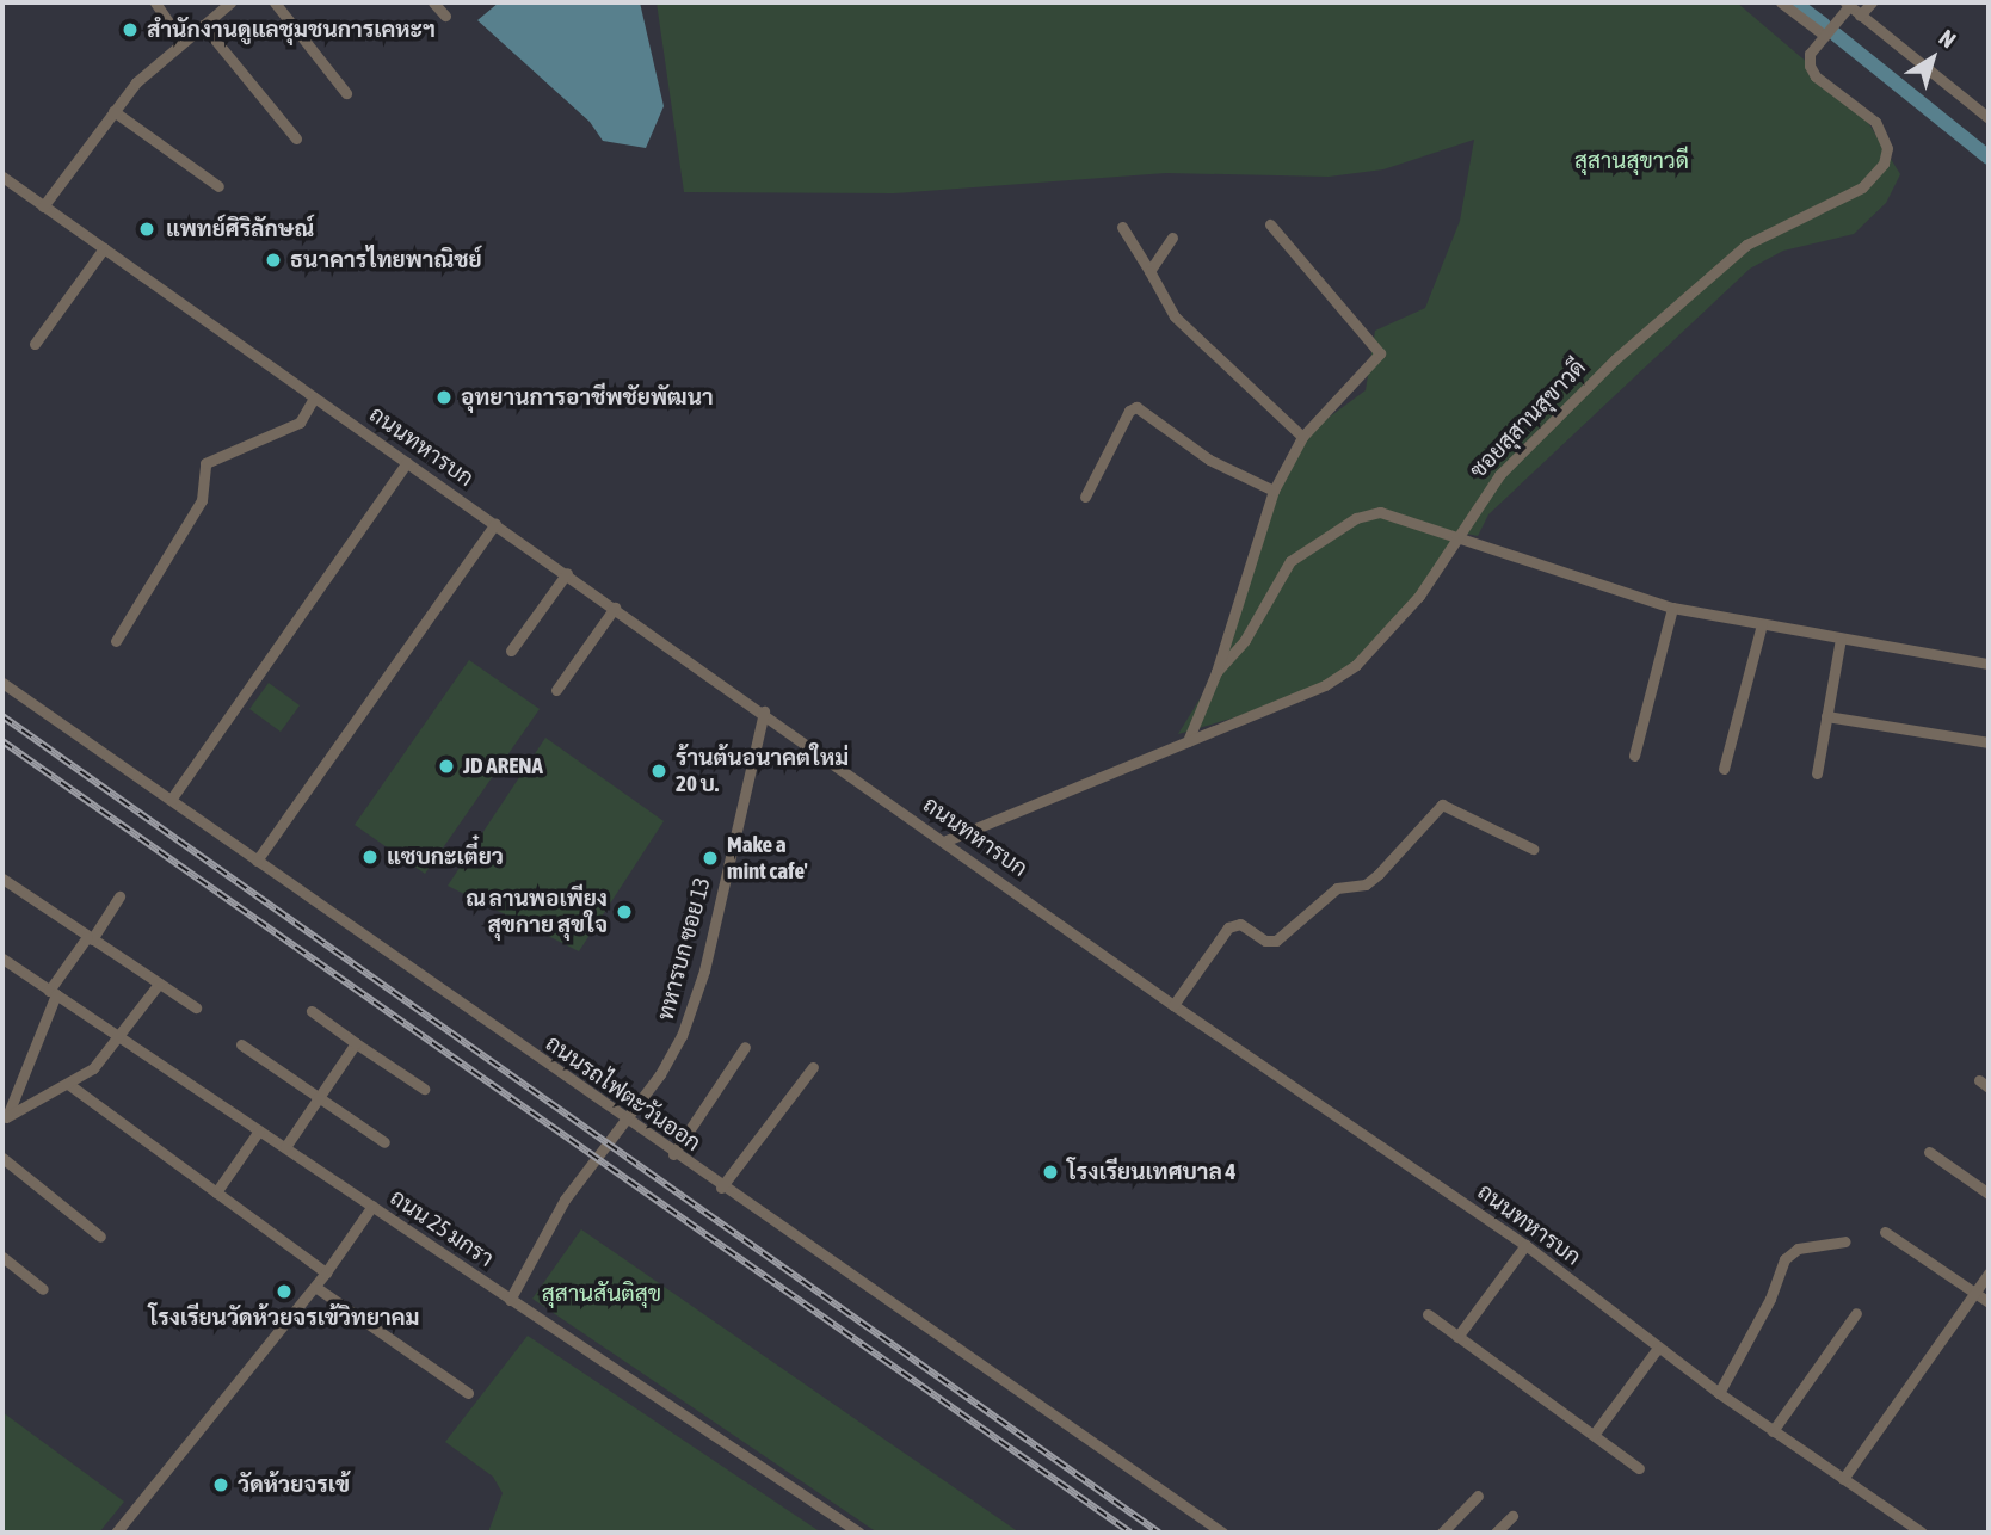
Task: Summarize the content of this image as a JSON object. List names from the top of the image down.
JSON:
{
  "streets": {
    "street": [
      "ซอยสุสานสุขาวดี",
      "ถนนทหารบก",
      "ทหารบก ซอย 13",
      "ถนนรถไฟตะวันออก",
      "ถนน 25 มกรา"
    ]
  },
  "crossings": [
    ["ซอยสุสานสุขาวดี", "ถนนทหารบก"],
    ["ถนนทหารบก", "ทหารบก ซอย 13"],
    ["ทหารบก ซอย 13", "ถนนรถไฟตะวันออก"],
    ["ทหารบก ซอย 13", "ถนน 25 มกรา"]
  ],
  "parks": ["สุสานสุขาวดี", "สุสานสันติสุข"],
  "places": [
    "สำนักงานดูแลชุมชนการเคหะฯ",
    "แพทย์ศิริลักษณ์",
    "ธนาคารไทยพาณิชย์",
    "อุทยานการอาชีพชัยพัฒนา",
    "JD ARENA",
    "ร้านต้นอนาคตใหม่ 20 บ.",
    "แซบกะเตี๋ยว",
    "Make a mint cafe'",
    "ณ ลานพอเพียง สุขกาย สุขใจ",
    "โรงเรียนเทศบาล 4",
    "โรงเรียนวัดห้วยจรเข้วิทยาคม",
    "วัดห้วยจรเข้"
  ],
  "north": "top right"
}
